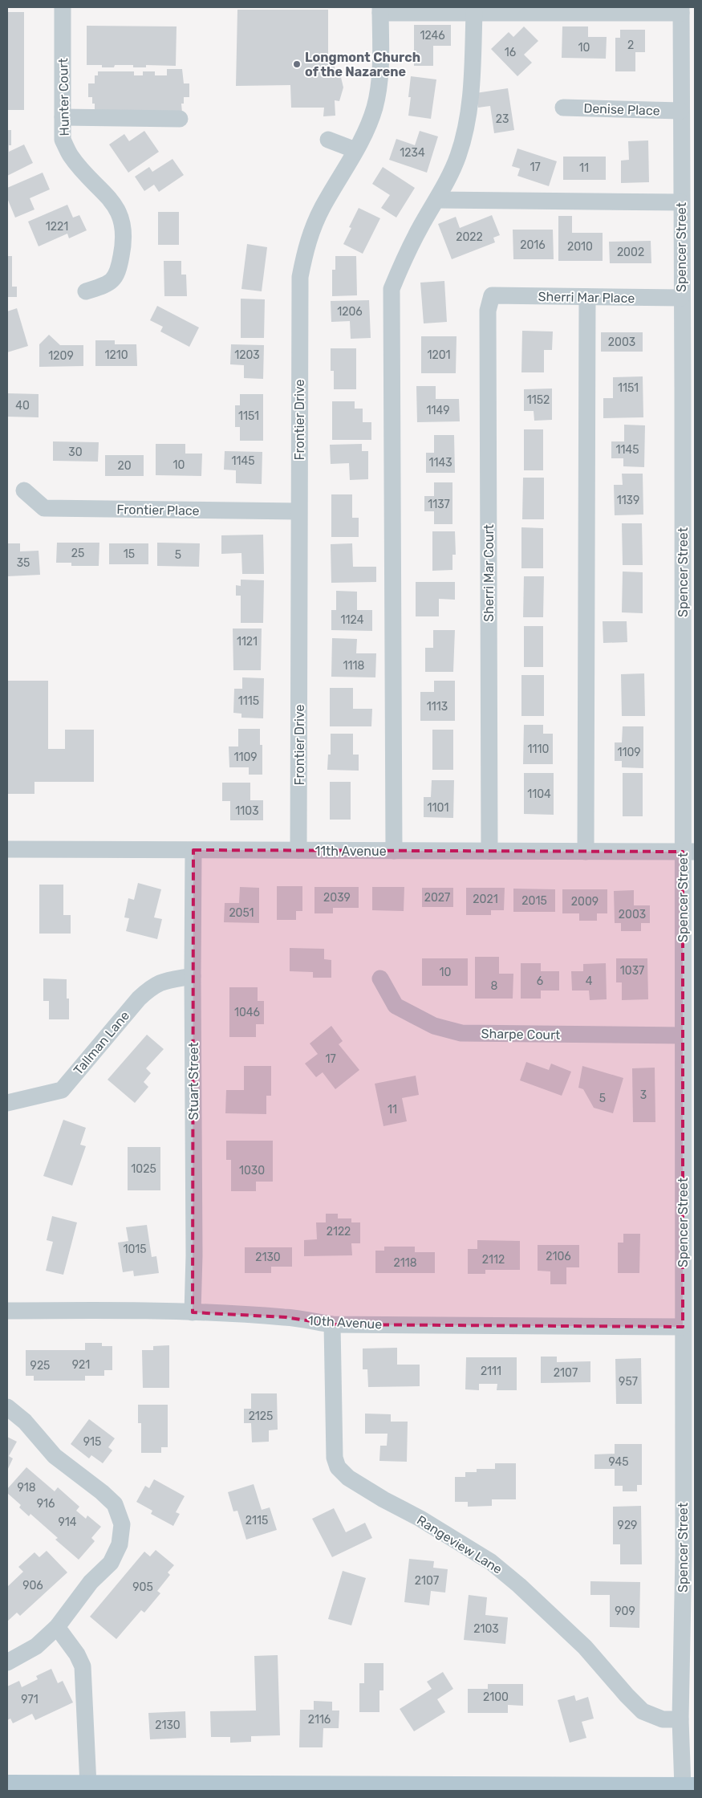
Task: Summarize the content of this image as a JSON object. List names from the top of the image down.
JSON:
{
  "streets": {
    "street": [
      "Hunter Court",
      "Denise Place",
      "Spencer Street",
      "Sherri Mar Place",
      "Frontier Drive",
      "Frontier Place",
      "Sherri Mar Court",
      "11th Avenue",
      "Sharpe Court",
      "Tallman Lane",
      "Stuart Street",
      "10th Avenue",
      "Rangeview Lane"
    ]
  },
  "crossings": [
    ["Denise Place", "Spencer Street"],
    ["Spencer Street", "Sherri Mar Place"],
    ["Spencer Street", "11th Avenue"],
    ["Spencer Street", "Sharpe Court"],
    ["Spencer Street", "10th Avenue"],
    ["Spencer Street", "Rangeview Lane"],
    ["Sherri Mar Place", "Sherri Mar Court"],
    ["Frontier Drive", "Frontier Place"],
    ["Frontier Drive", "11th Avenue"],
    ["Sherri Mar Court", "11th Avenue"],
    ["11th Avenue", "Stuart Street"],
    ["Tallman Lane", "Stuart Street"],
    ["Stuart Street", "10th Avenue"],
    ["10th Avenue", "Rangeview Lane"]
  ],
  "places": ["Longmont Church of the Nazarene"],
  "house_numbers": [
    "1246",
    "2",
    "10",
    "16",
    "23",
    "1234",
    "17",
    "11",
    "1221",
    "2022",
    "2016",
    "2010",
    "2002",
    "1206",
    "2003",
    "1210",
    "1203",
    "1201",
    "1209",
    "1151",
    "1152",
    "40",
    "1149",
    "1151",
    "1145",
    "30",
    "1145",
    "1143",
    "10",
    "20",
    "1139",
    "1137",
    "25",
    "15",
    "5",
    "35",
    "1124",
    "1121",
    "1118",
    "1115",
    "1113",
    "1110",
    "1109",
    "1109",
    "1104",
    "1101",
    "1103",
    "2039",
    "2027",
    "2021",
    "2015",
    "2009",
    "2051",
    "2003",
    "1037",
    "10",
    "6",
    "4",
    "8",
    "1046",
    "17",
    "3",
    "5",
    "11",
    "1025",
    "1030",
    "2122",
    "1015",
    "2106",
    "2130",
    "2112",
    "2118",
    "921",
    "925",
    "2111",
    "2107",
    "957",
    "2125",
    "915",
    "945",
    "918",
    "916",
    "2115",
    "914",
    "929",
    "2107",
    "906",
    "905",
    "909",
    "2103",
    "2100",
    "971",
    "2116",
    "2130"
  ]
}
